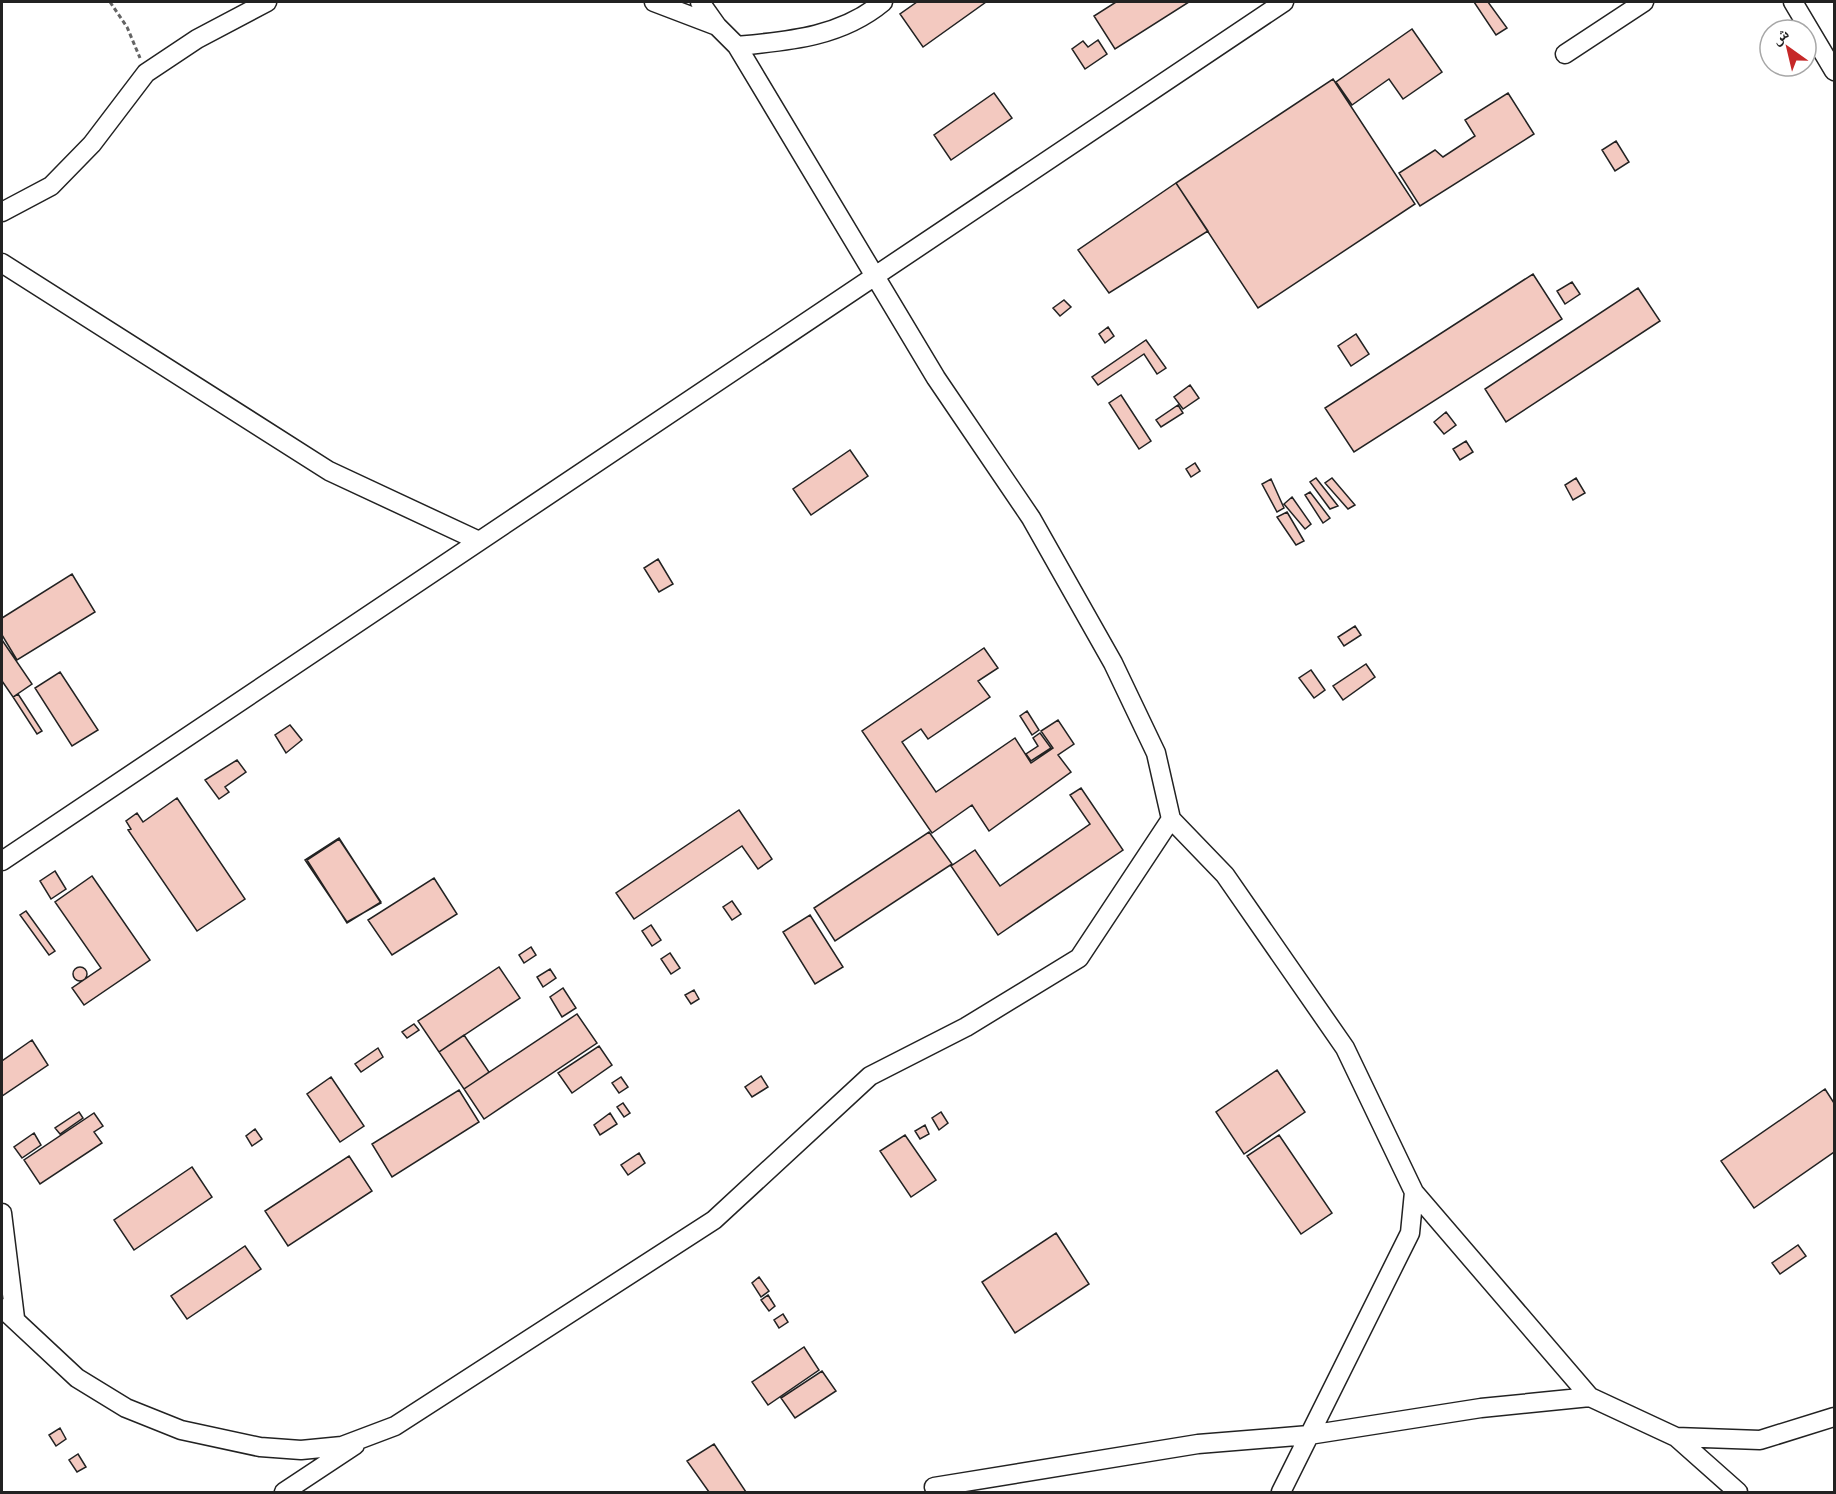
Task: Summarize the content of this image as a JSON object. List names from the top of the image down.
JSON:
{
  "north": "top left"
}
